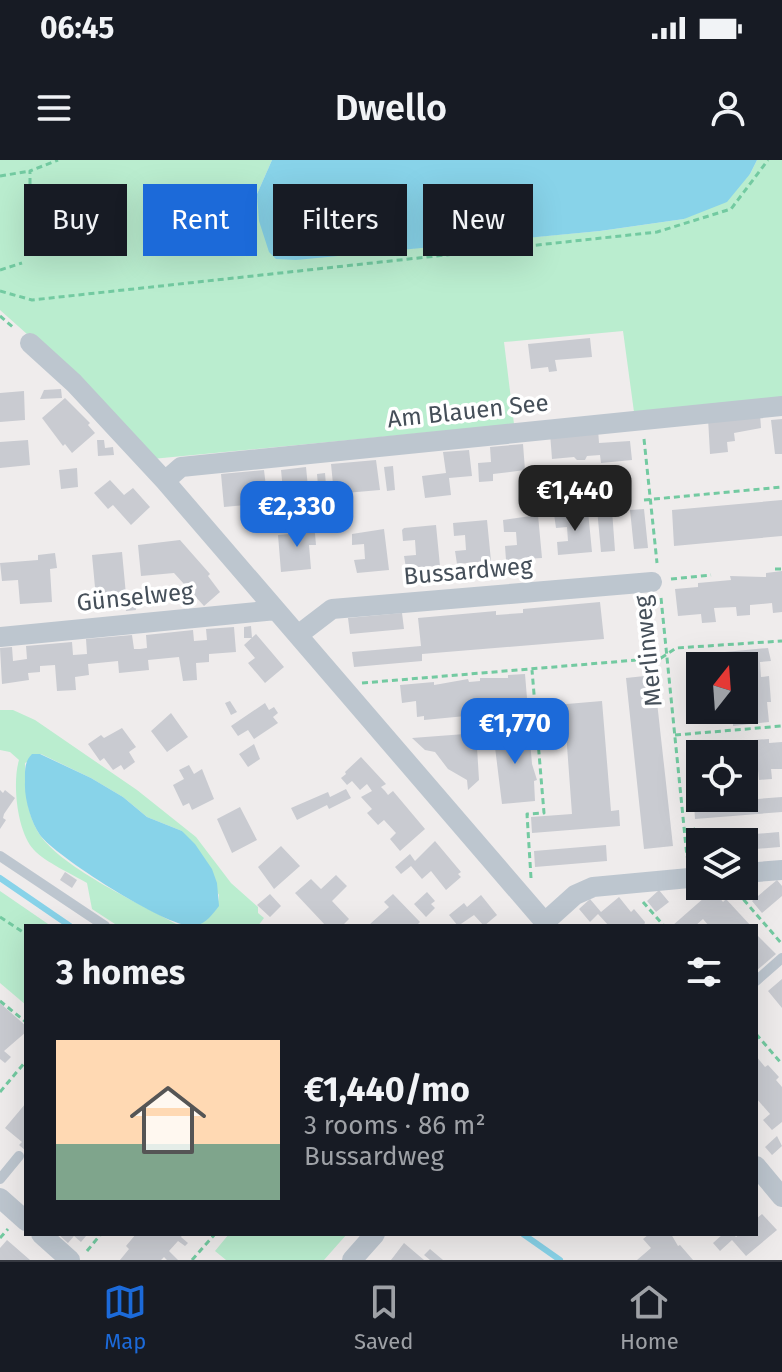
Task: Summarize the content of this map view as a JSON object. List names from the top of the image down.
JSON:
{
  "streets": {
    "street": ["Am Blauen See", "Bussardweg", "Günselweg"],
    "path": ["Merlinweg"]
  },
  "crossings": [
    ["Am Blauen See", "Merlinweg"],
    ["Bussardweg", "Merlinweg"]
  ],
  "north": "top",
  "page": {
    "status": "06:45",
    "header": "Dwello",
    "chip": [
      "Buy",
      "Rent",
      "Filters",
      "New"
    ],
    "price": ["€1,440", "€2,330", "€1,770"],
    "heading": "3 homes",
    "list": [
      {
        "name": "€1,440/mo",
        "note": "3 rooms · 86 m² · Bussardweg"
      }
    ],
    "tabs": ["Map", "Saved", "Home"]
  }
}
